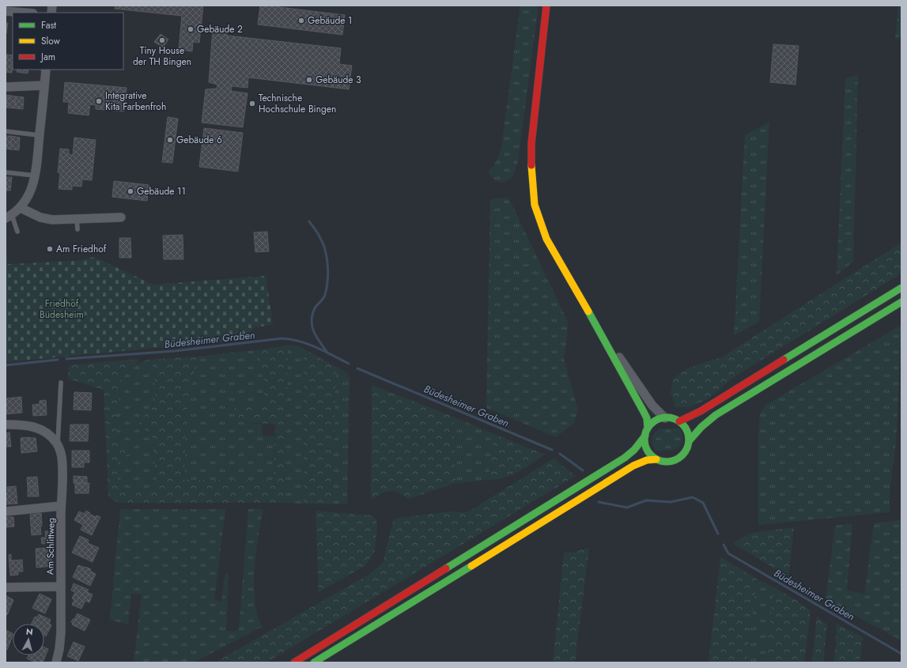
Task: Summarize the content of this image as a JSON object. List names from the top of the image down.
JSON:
{
  "streets": {
    "street": ["Am Schlittweg"]
  },
  "water": ["Büdesheimer Graben"],
  "parks": ["Friedhof Büdesheim"],
  "places": [
    "Gebäude 1",
    "Gebäude 2",
    "Tiny House der TH Bingen",
    "Gebäude 3",
    "Integrative Kita Farbenfroh",
    "Technische Hochschule Bingen",
    "Gebäude 6",
    "Gebäude 11",
    "Am Friedhof"
  ],
  "legend": ["Fast", "Slow", "Jam"],
  "north": "top"
}
